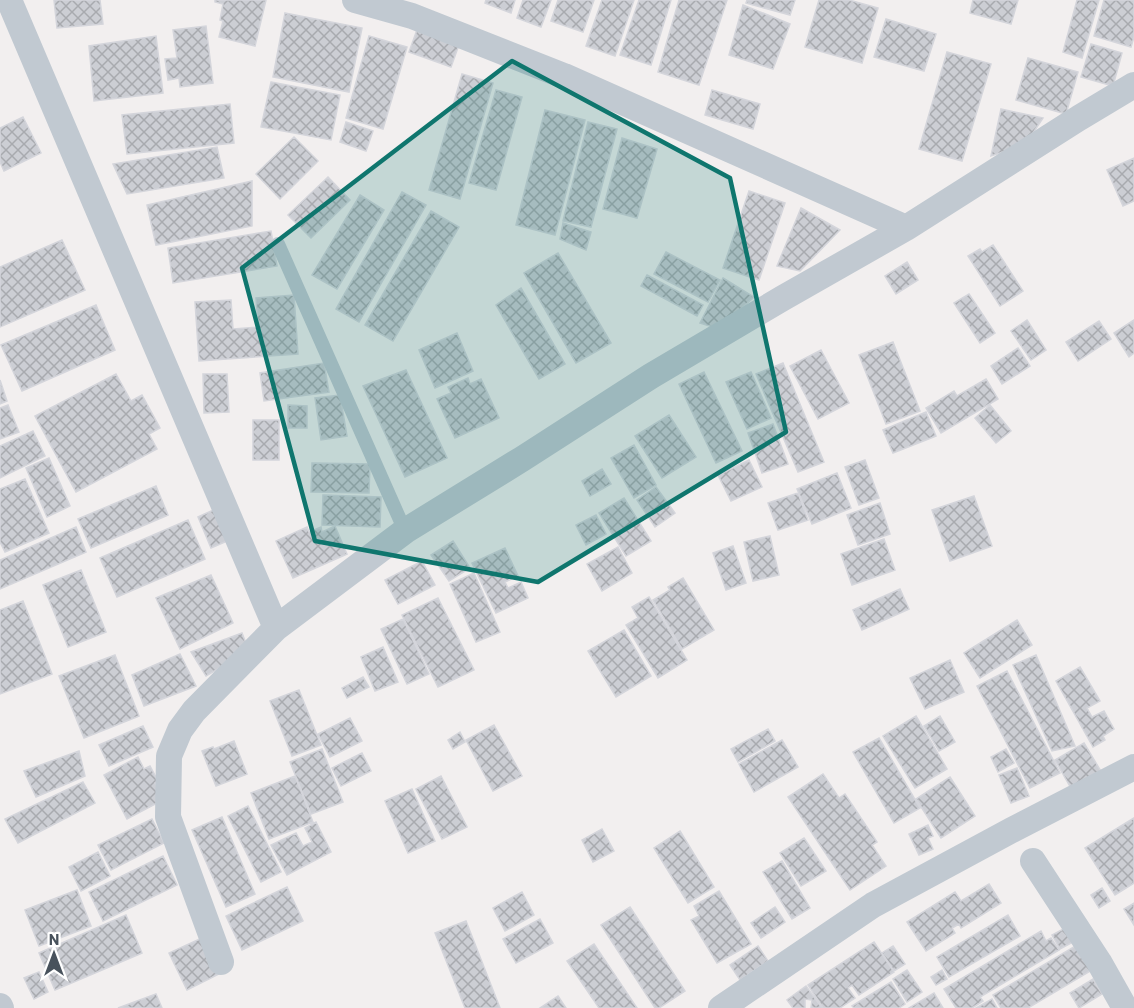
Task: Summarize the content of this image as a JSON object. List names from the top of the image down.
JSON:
{
  "north": "top"
}
